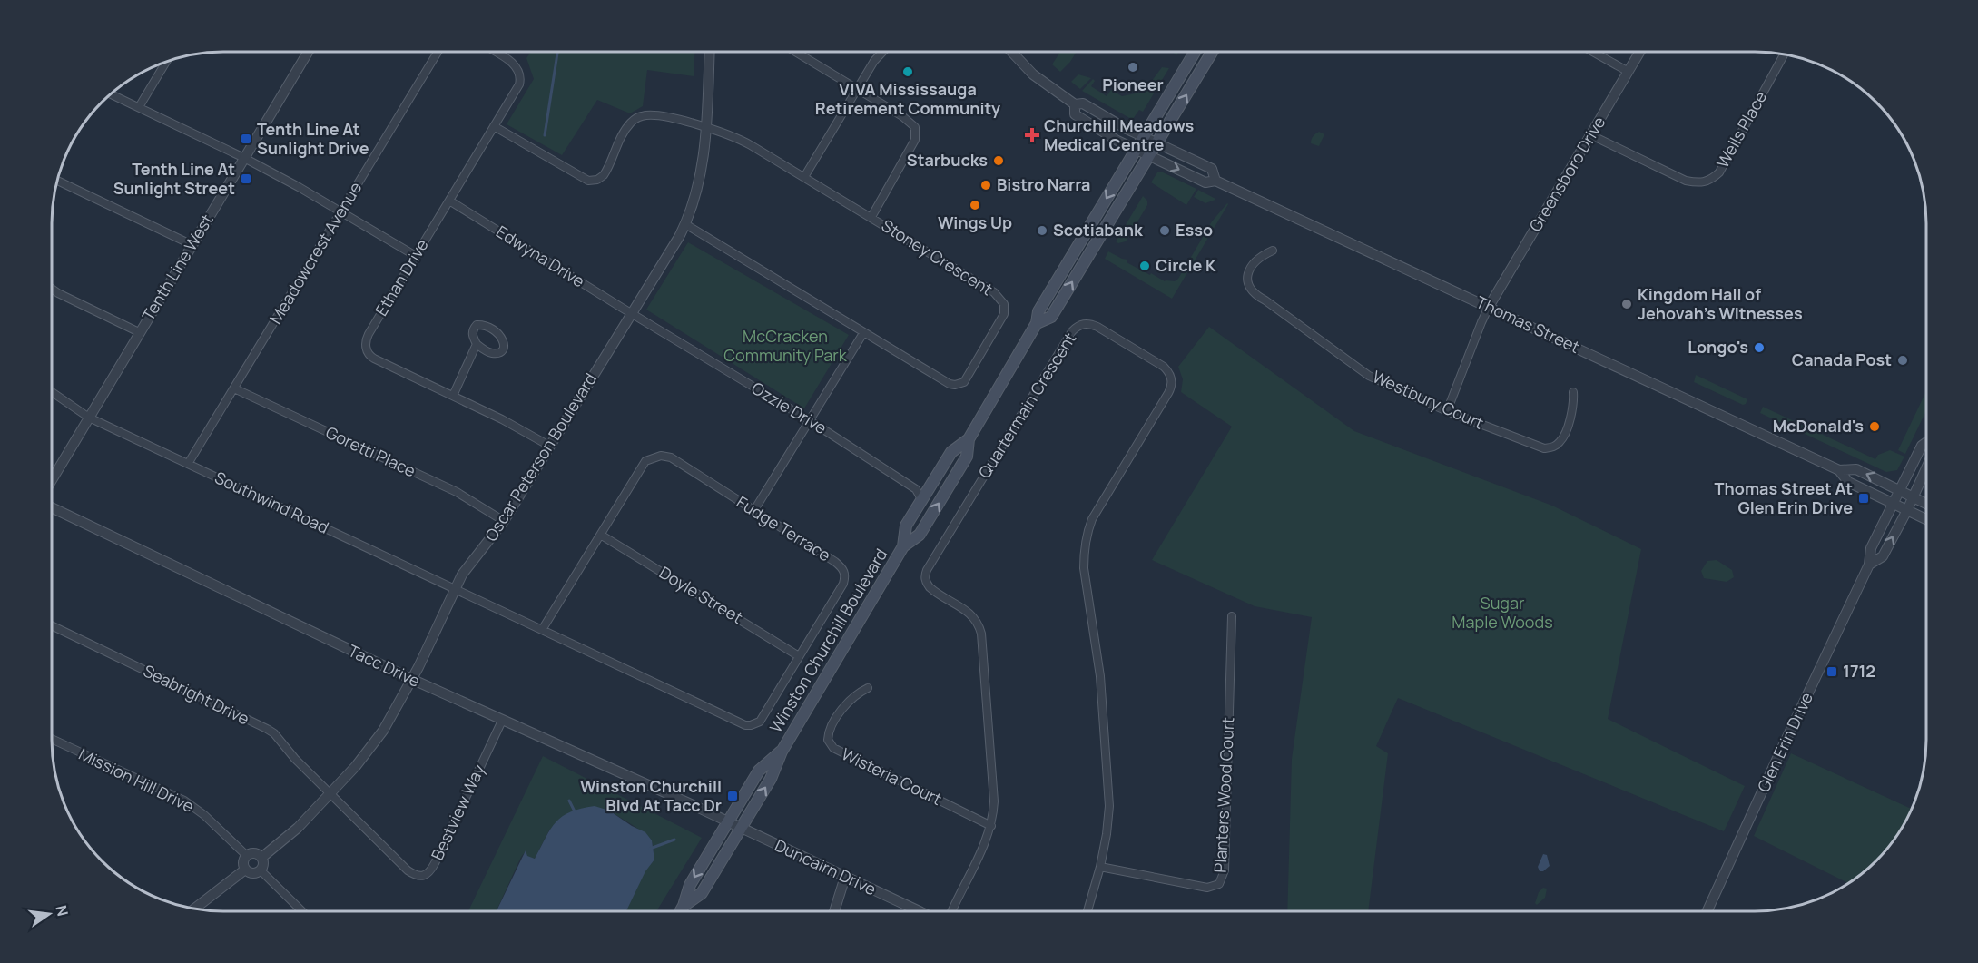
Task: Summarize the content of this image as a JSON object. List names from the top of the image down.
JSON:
{
  "streets": {
    "main road": ["Winston Churchill Boulevard"],
    "street": [
      "Wells Place",
      "Greensboro Drive",
      "Meadowcrest Avenue",
      "Edwyna Drive",
      "Stoney Crescent",
      "Tenth Line West",
      "Ethan Drive",
      "Thomas Street",
      "Westbury Court",
      "Quartermain Crescent",
      "Ozzie Drive",
      "Goretti Place",
      "Oscar Peterson Boulevard",
      "Southwind Road",
      "Fudge Terrace",
      "Doyle Street",
      "Tacc Drive",
      "Seabright Drive",
      "Glen Erin Drive",
      "Wisteria Court",
      "Mission Hill Drive",
      "Planters Wood Court",
      "Bestview Way",
      "Duncairn Drive"
    ]
  },
  "crossings": [
    ["Wells Place", "Greensboro Drive"],
    ["Greensboro Drive", "Thomas Street"],
    ["Meadowcrest Avenue", "Goretti Place"],
    ["Meadowcrest Avenue", "Southwind Road"],
    ["Edwyna Drive", "Ethan Drive"],
    ["Edwyna Drive", "Ozzie Drive"],
    ["Edwyna Drive", "Oscar Peterson Boulevard"],
    ["Stoney Crescent", "Ethan Drive"],
    ["Stoney Crescent", "Oscar Peterson Boulevard"],
    ["Tenth Line West", "Southwind Road"],
    ["Ethan Drive", "Oscar Peterson Boulevard"],
    ["Thomas Street", "Winston Churchill Boulevard"],
    ["Thomas Street", "Glen Erin Drive"],
    ["Quartermain Crescent", "Wisteria Court"],
    ["Quartermain Crescent", "Planters Wood Court"],
    ["Ozzie Drive", "Oscar Peterson Boulevard"],
    ["Goretti Place", "Oscar Peterson Boulevard"],
    ["Oscar Peterson Boulevard", "Southwind Road"],
    ["Oscar Peterson Boulevard", "Fudge Terrace"],
    ["Oscar Peterson Boulevard", "Tacc Drive"],
    ["Oscar Peterson Boulevard", "Seabright Drive"],
    ["Oscar Peterson Boulevard", "Mission Hill Drive"],
    ["Oscar Peterson Boulevard", "Bestview Way"],
    ["Southwind Road", "Fudge Terrace"],
    ["Fudge Terrace", "Doyle Street"],
    ["Winston Churchill Boulevard", "Tacc Drive"],
    ["Winston Churchill Boulevard", "Duncairn Drive"],
    ["Tacc Drive", "Bestview Way"],
    ["Tacc Drive", "Duncairn Drive"],
    ["Seabright Drive", "Bestview Way"]
  ],
  "parks": ["McCracken Community Park", "Sugar Maple Woods"],
  "places": {
    "other": [
      "Pioneer",
      "V!VA Mississauga Retirement Community",
      "Starbucks",
      "Bistro Narra",
      "Wings Up",
      "Scotiabank",
      "Esso",
      "Circle K",
      "Kingdom Hall of Jehovah's Witnesses",
      "Longo's",
      "Canada Post",
      "McDonald's"
    ],
    "health": ["Churchill Meadows Medical Centre"],
    "transit": [
      "Tenth Line At Sunlight Drive",
      "Tenth Line At Sunlight Street",
      "Thomas Street At Glen Erin Drive",
      "1712",
      "Winston Churchill Blvd At Tacc Dr"
    ]
  },
  "north": "right"
}
